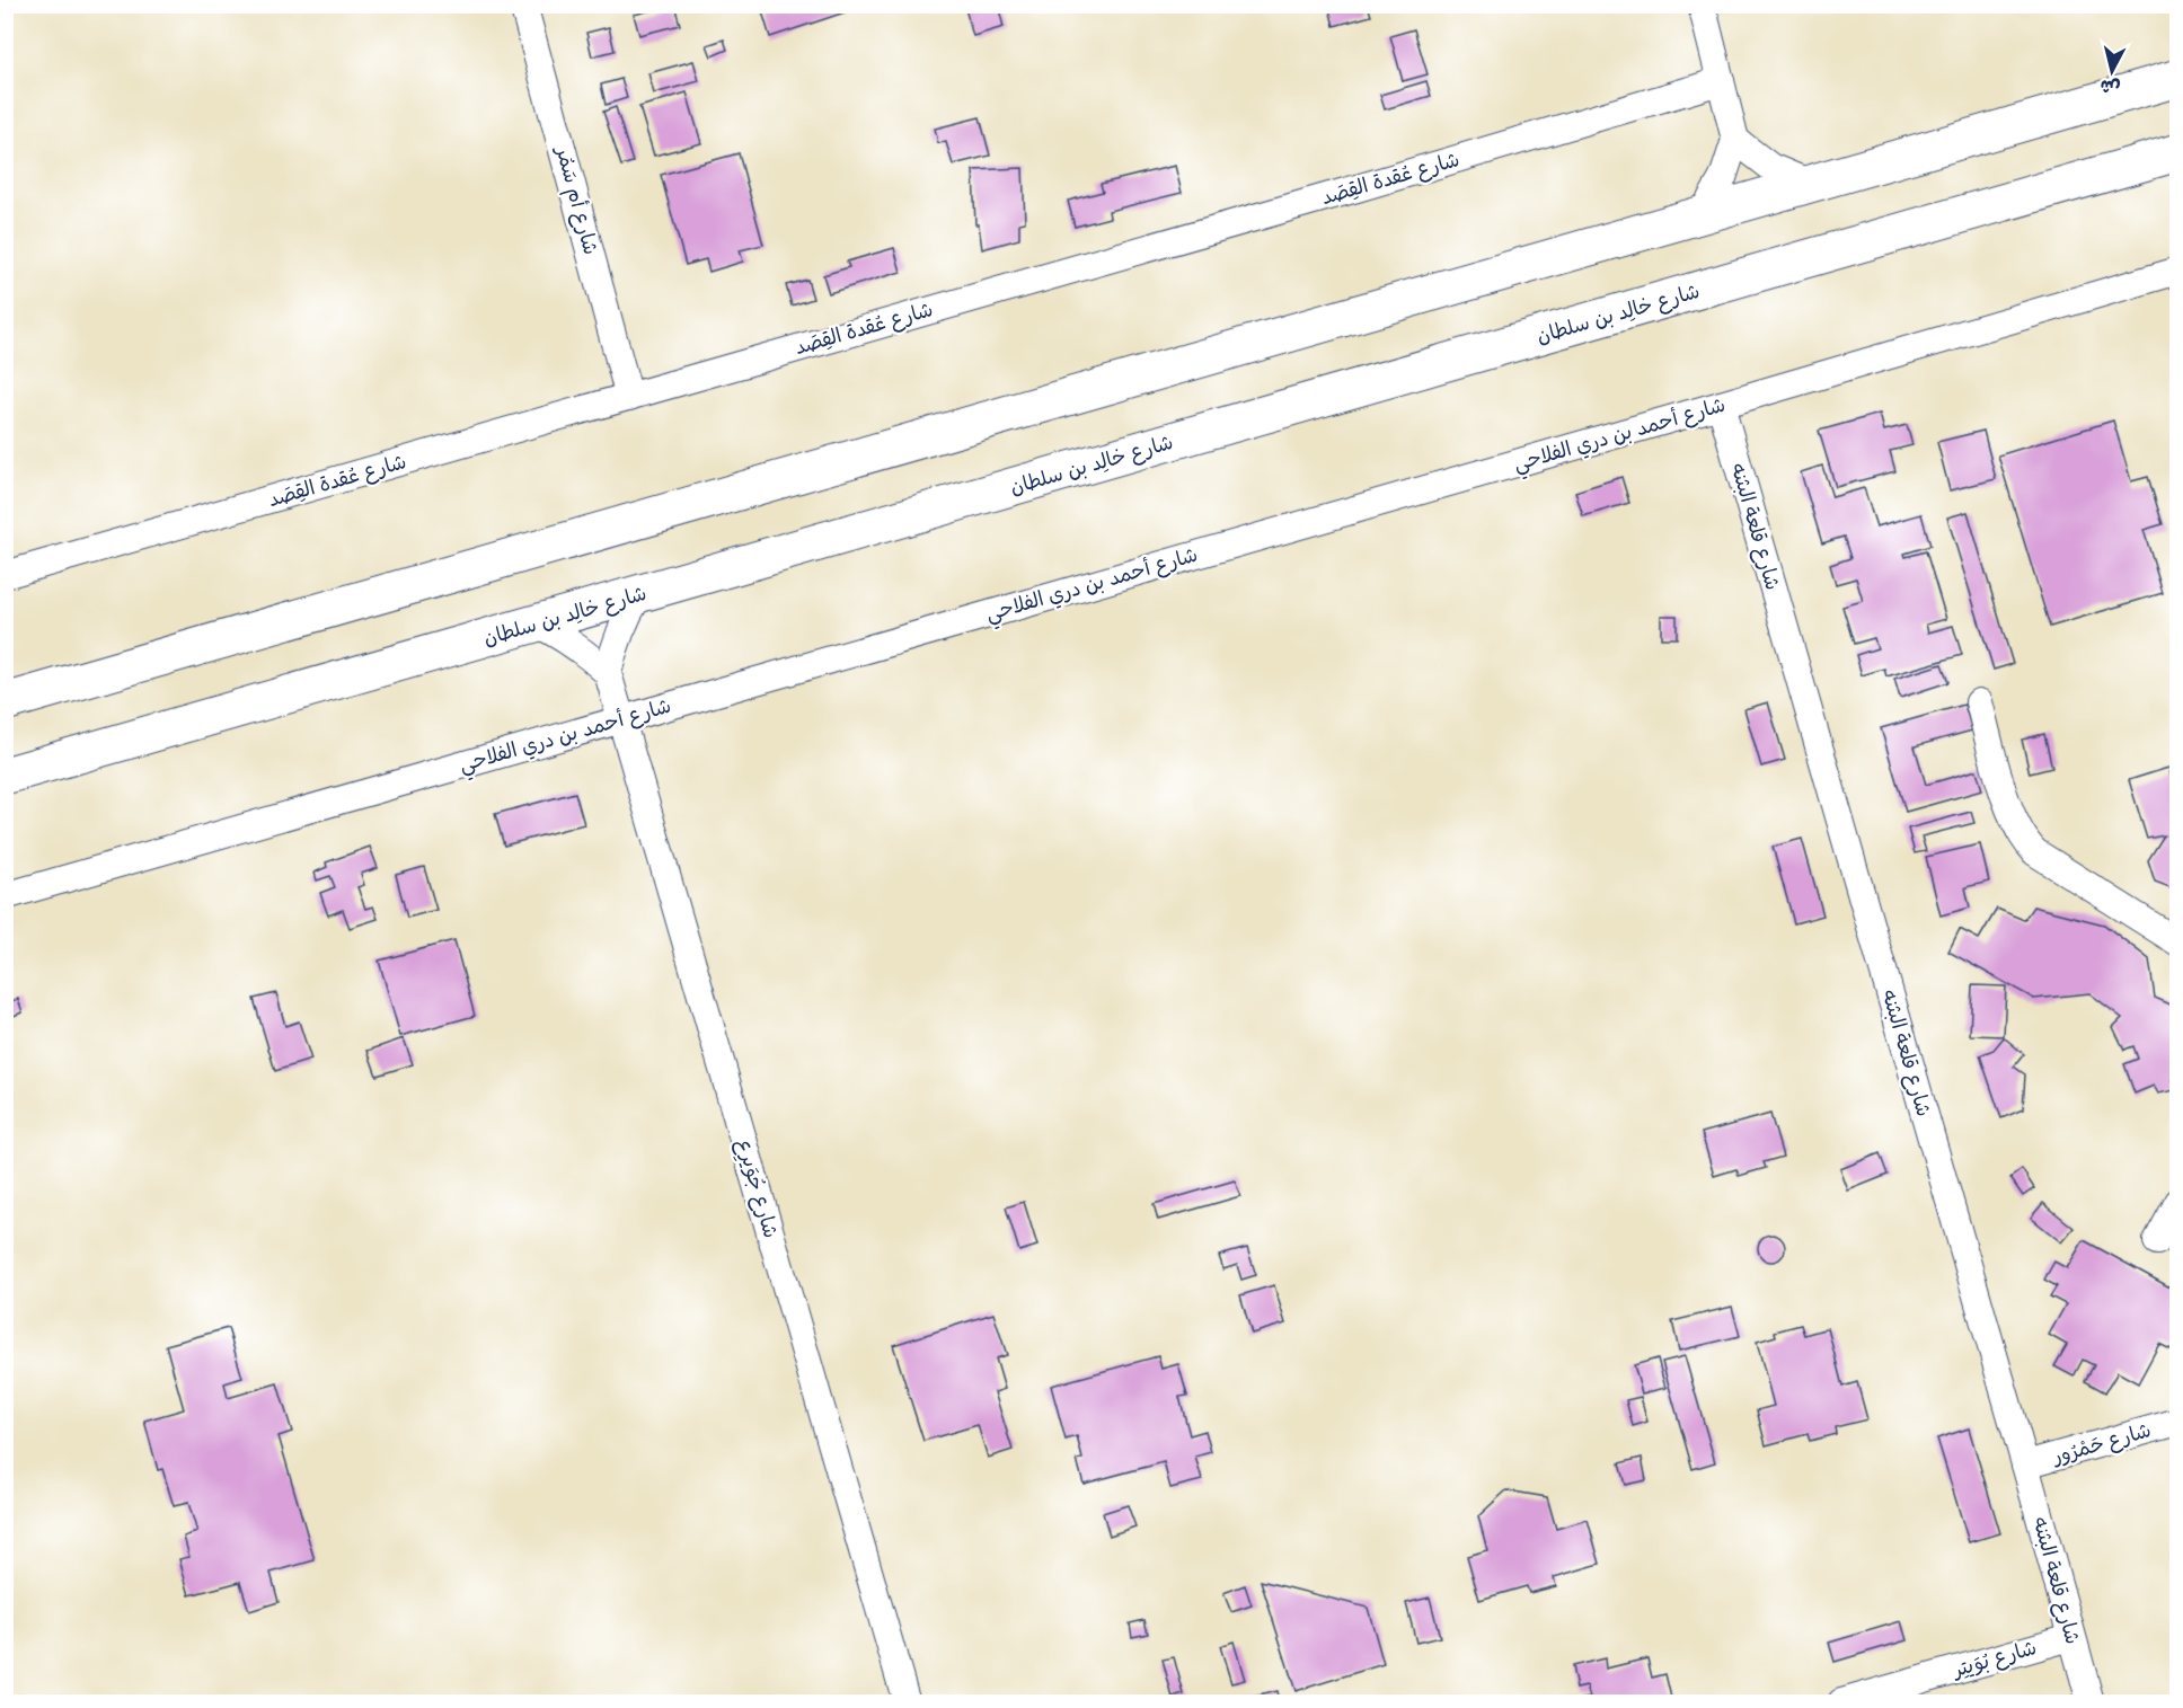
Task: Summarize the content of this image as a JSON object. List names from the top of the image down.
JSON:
{
  "streets": {
    "main road": ["شارع خالِد بن سلطان"],
    "street": [
      "شارع عُقدة القِصَد",
      "شارع أم سَمُر",
      "شارع أحمد بن دري الفلاحي",
      "شارع قلعة البثنه",
      "شارع جُوَيرِع",
      "شارع حَمْرُور",
      "شارع بُوَيتِر"
    ]
  },
  "crossings": [
    ["شارع عُقدة القِصَد", "شارع أم سَمُر"],
    ["شارع أحمد بن دري الفلاحي", "شارع قلعة البثنه"],
    ["شارع أحمد بن دري الفلاحي", "شارع جُوَيرِع"],
    ["شارع قلعة البثنه", "شارع حَمْرُور"],
    ["شارع قلعة البثنه", "شارع بُوَيتِر"]
  ],
  "north": "bottom"
}
